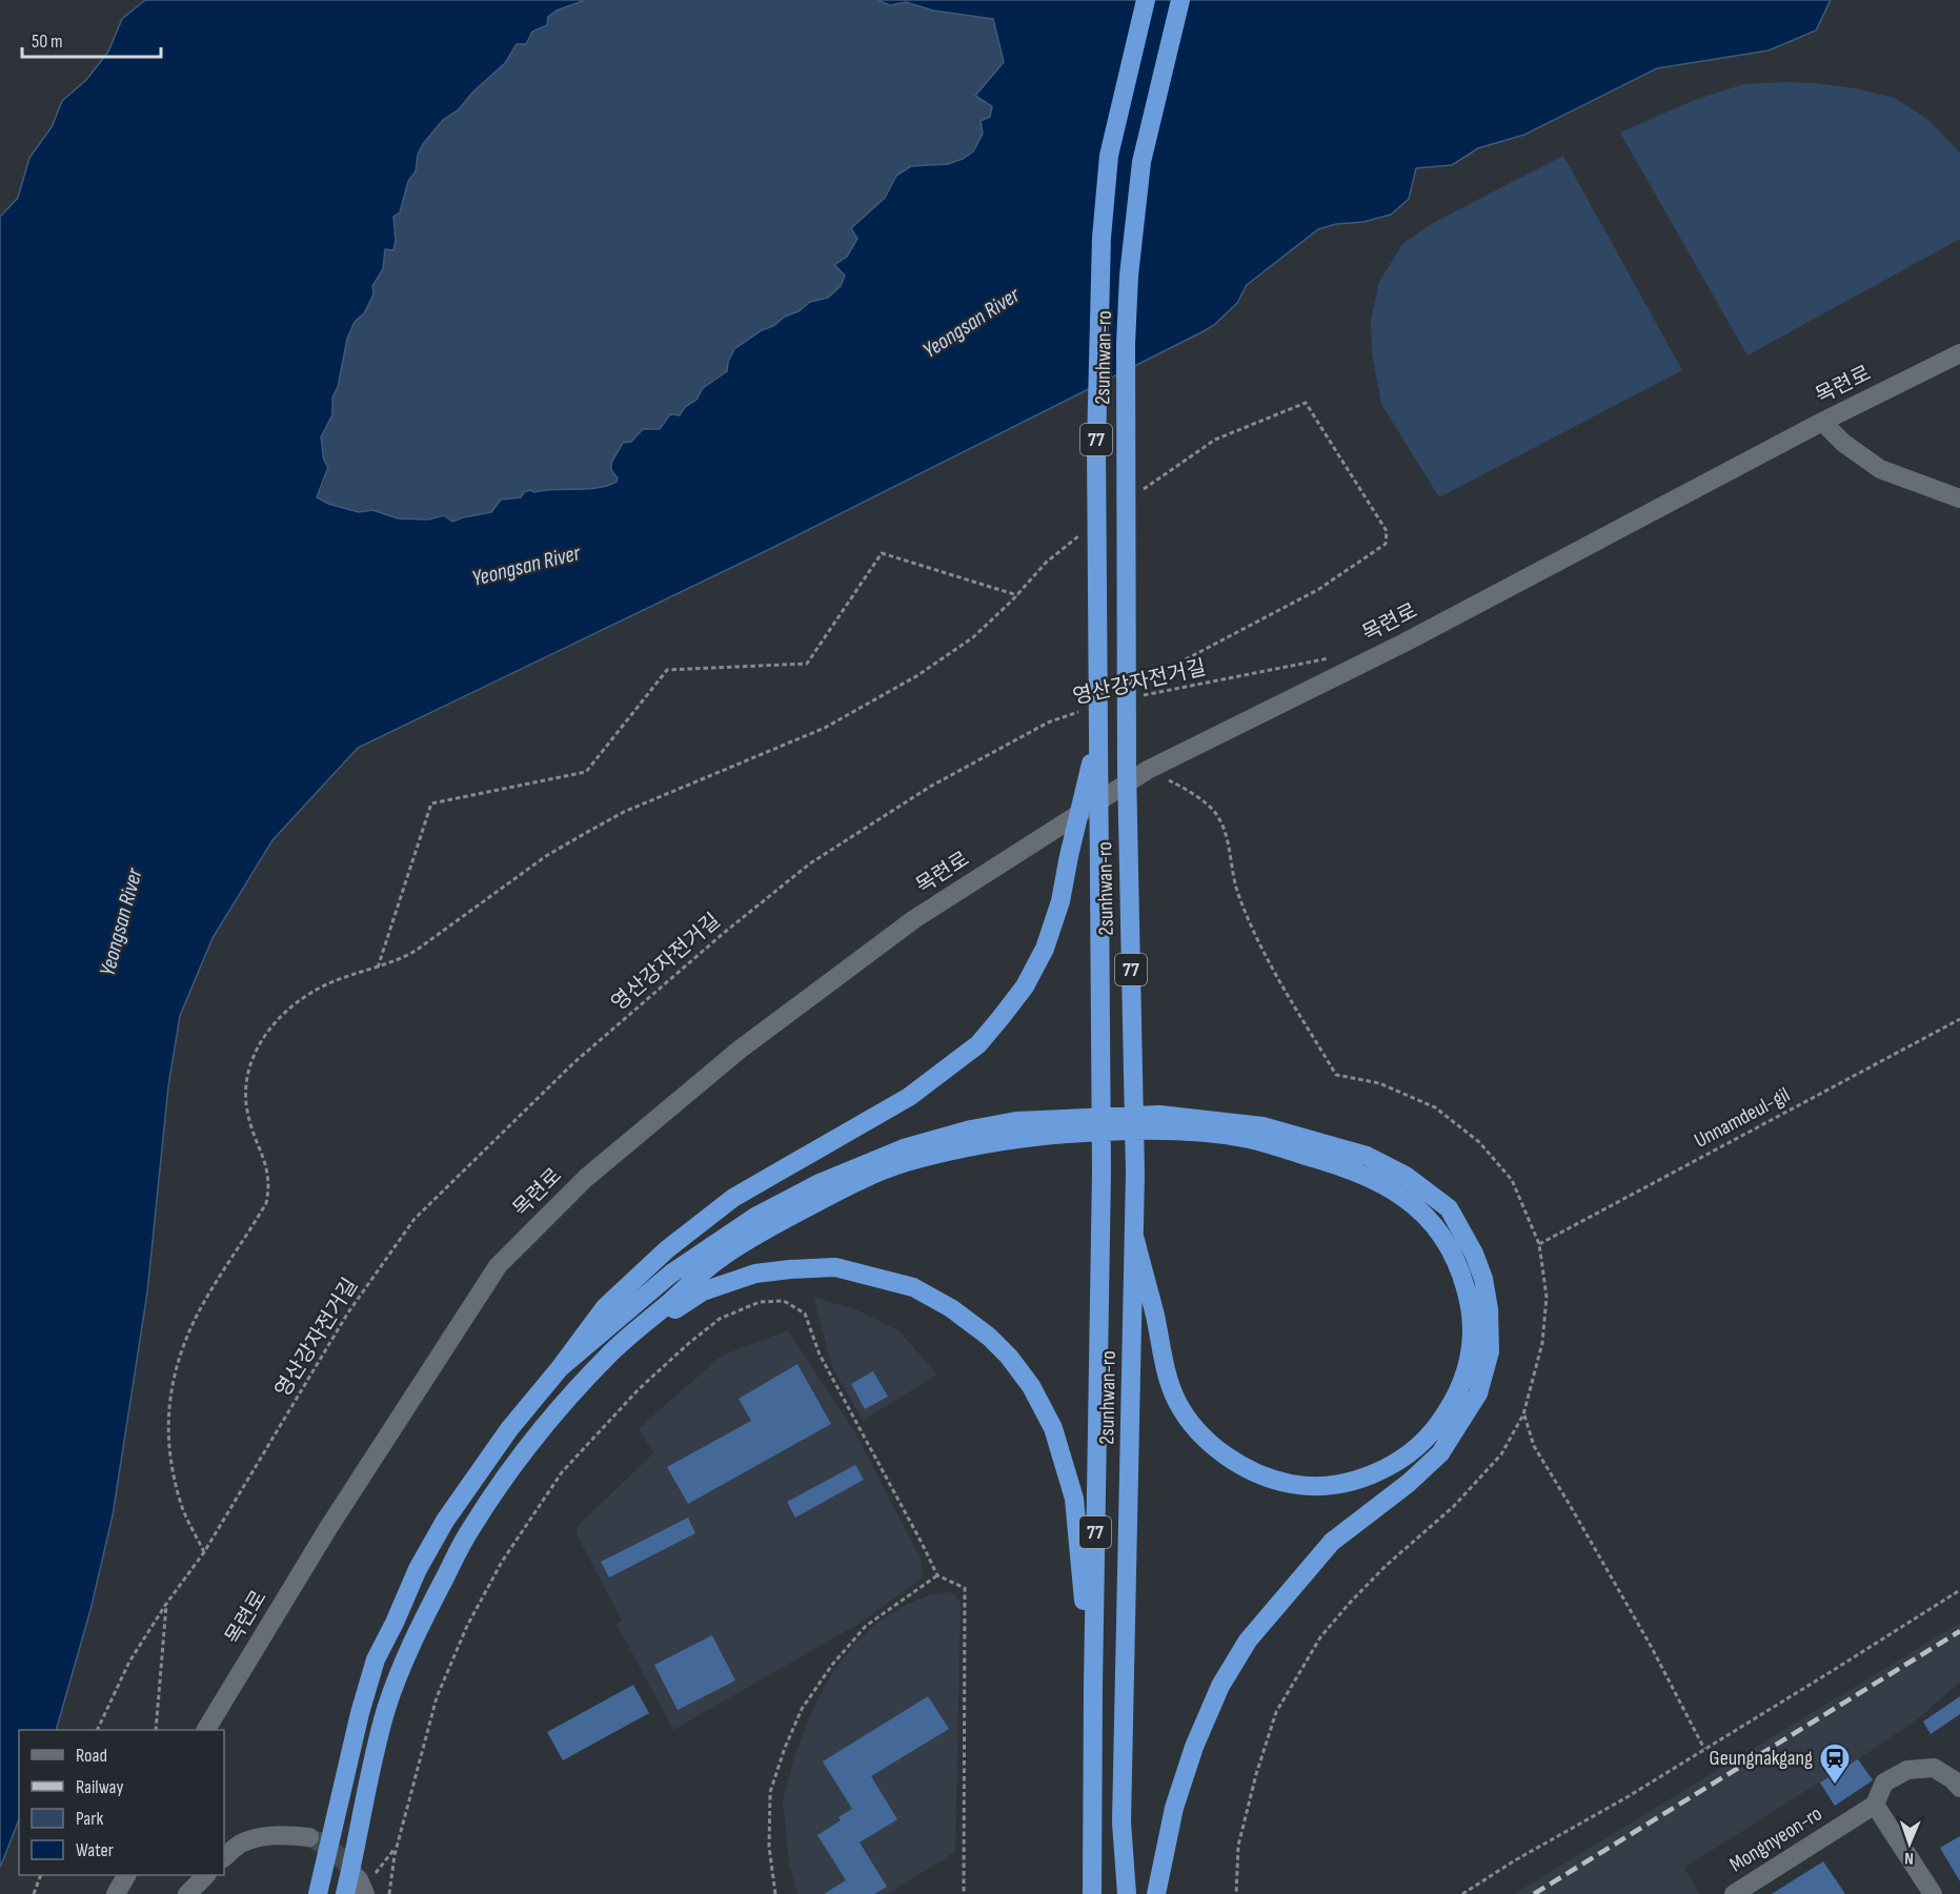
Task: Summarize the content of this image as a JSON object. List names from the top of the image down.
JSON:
{
  "streets": {
    "highway": ["2sunhwan-ro", "77"],
    "street": ["목련로", "Mongnyeon-ro"],
    "path": ["영산강자전거길", "Unnamdeul-gil"]
  },
  "water": ["Yeongsan River"],
  "places": {
    "station": ["Geungnakgang"]
  },
  "legend": [
    "Road",
    "Railway",
    "Park",
    "Water"
  ],
  "scale_bar": "50 m",
  "north": "bottom"
}
